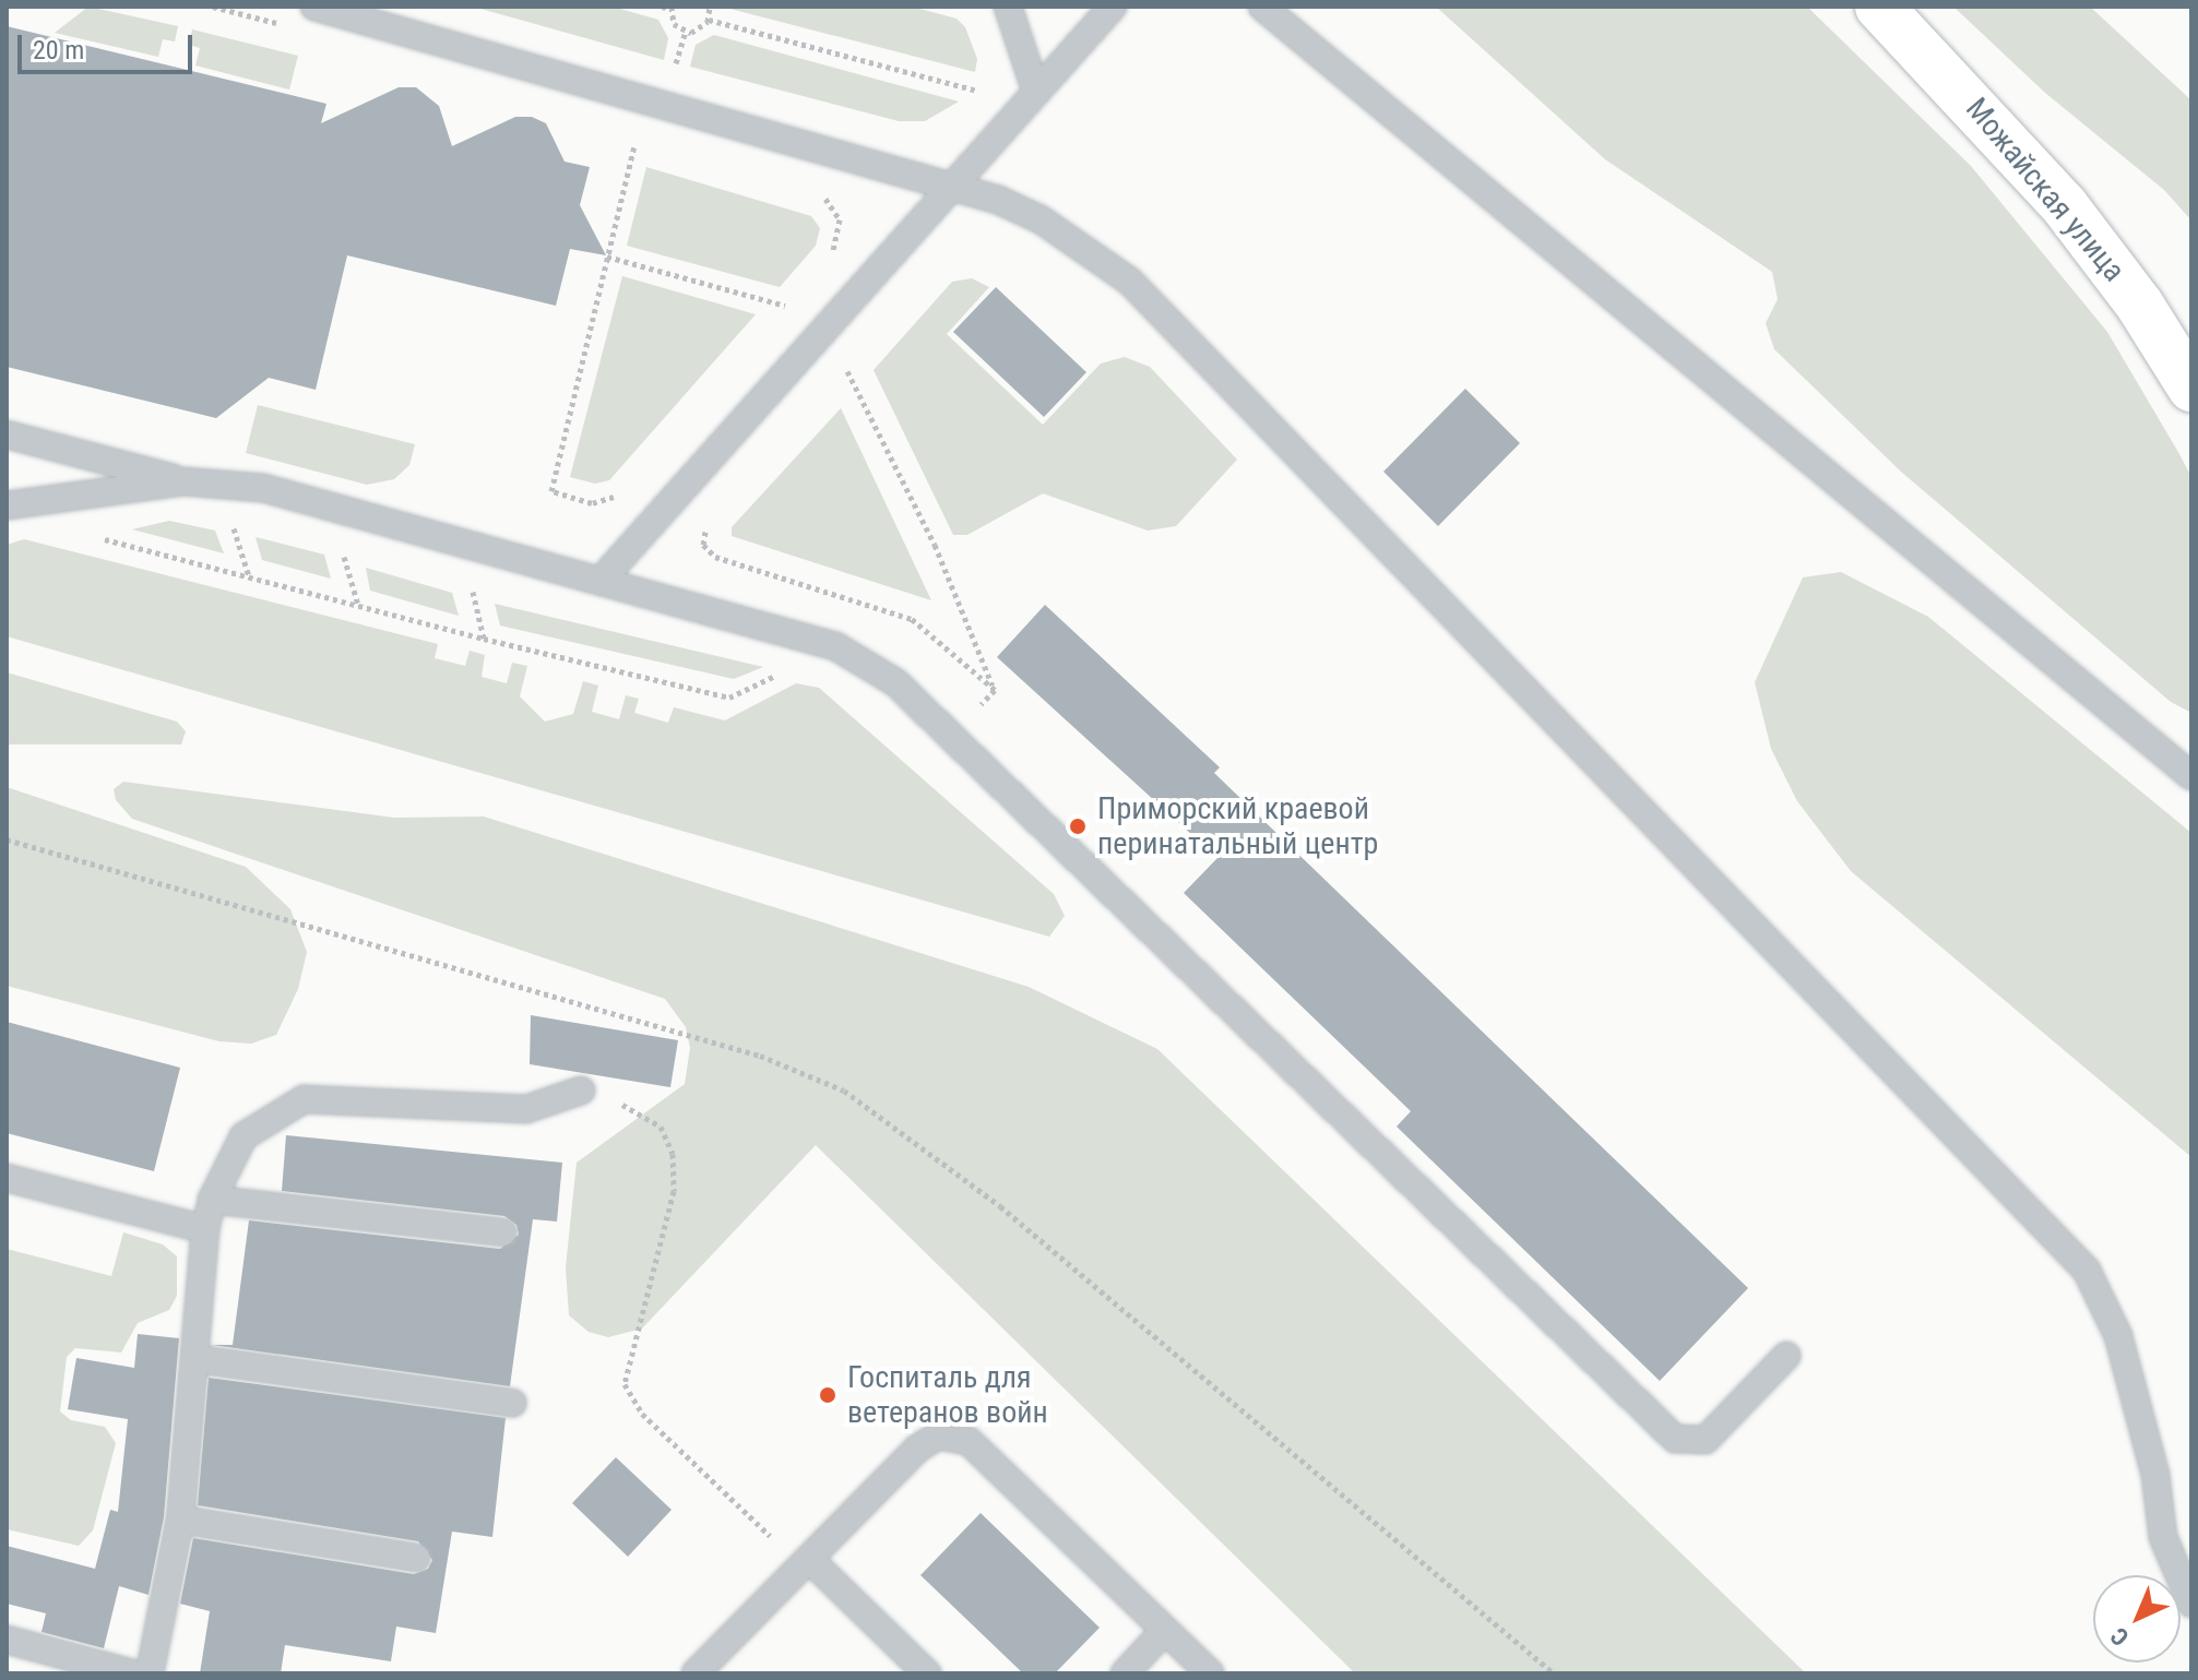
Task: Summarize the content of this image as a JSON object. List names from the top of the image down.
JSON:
{
  "streets": {
    "main road": ["Можайская улица"]
  },
  "places": ["Приморский краевой перинатальный центр", "Госпиталь для ветеранов войн"],
  "scale_bar": "20 m",
  "north": "bottom left"
}
